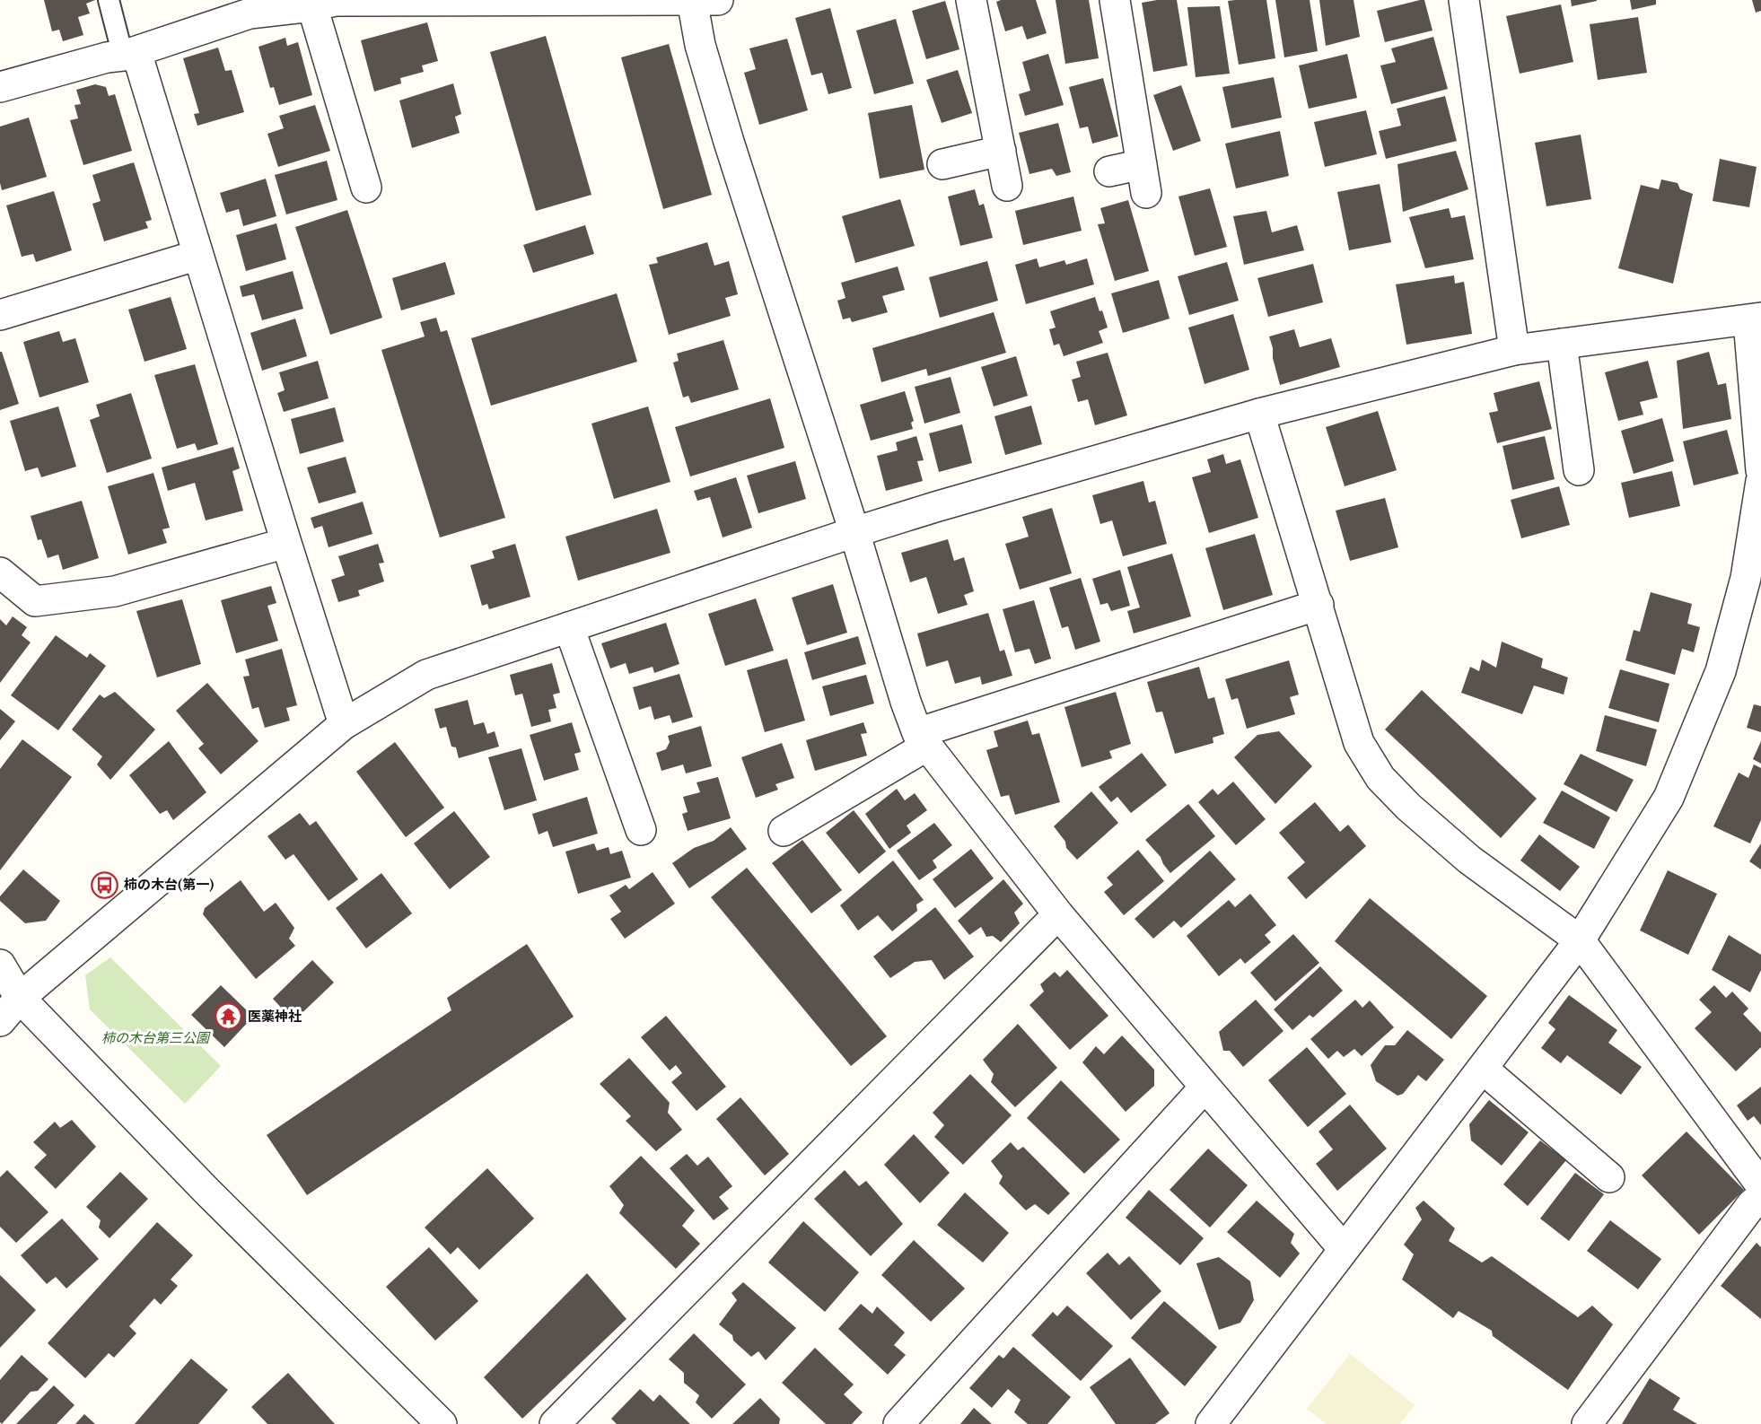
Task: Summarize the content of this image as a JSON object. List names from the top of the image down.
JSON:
{
  "parks": ["柿の木台第三公園"],
  "places": {
    "bus stop": ["柿の木台(第一)"],
    "temple": ["医薬神社"]
  }
}
